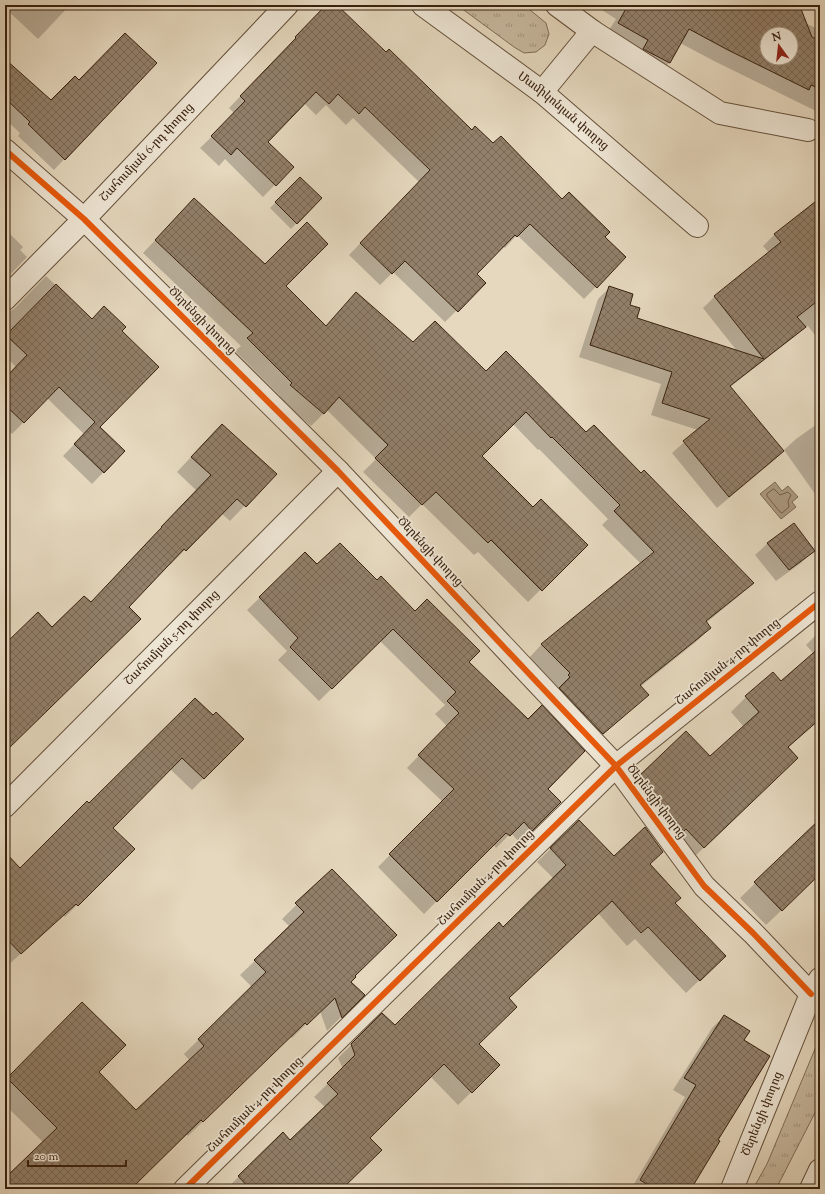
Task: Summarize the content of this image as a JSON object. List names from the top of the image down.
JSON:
{
  "streets": {
    "street": [
      "Մամիկոնյան փողոց",
      "Շահումյան 6-րդ փողոց",
      "Ծերենցի փողոց",
      "Շահումյան 5-րդ փողոց",
      "Շահումյան 4-րդ փողոց"
    ]
  },
  "crossings": [
    ["Շահումյան 6-րդ փողոց", "Ծերենցի փողոց"],
    ["Ծերենցի փողոց", "Շահումյան 5-րդ փողոց"],
    ["Ծերենցի փողոց", "Շահումյան 4-րդ փողոց"]
  ],
  "scale_bar": "20 m",
  "north": "top"
}
